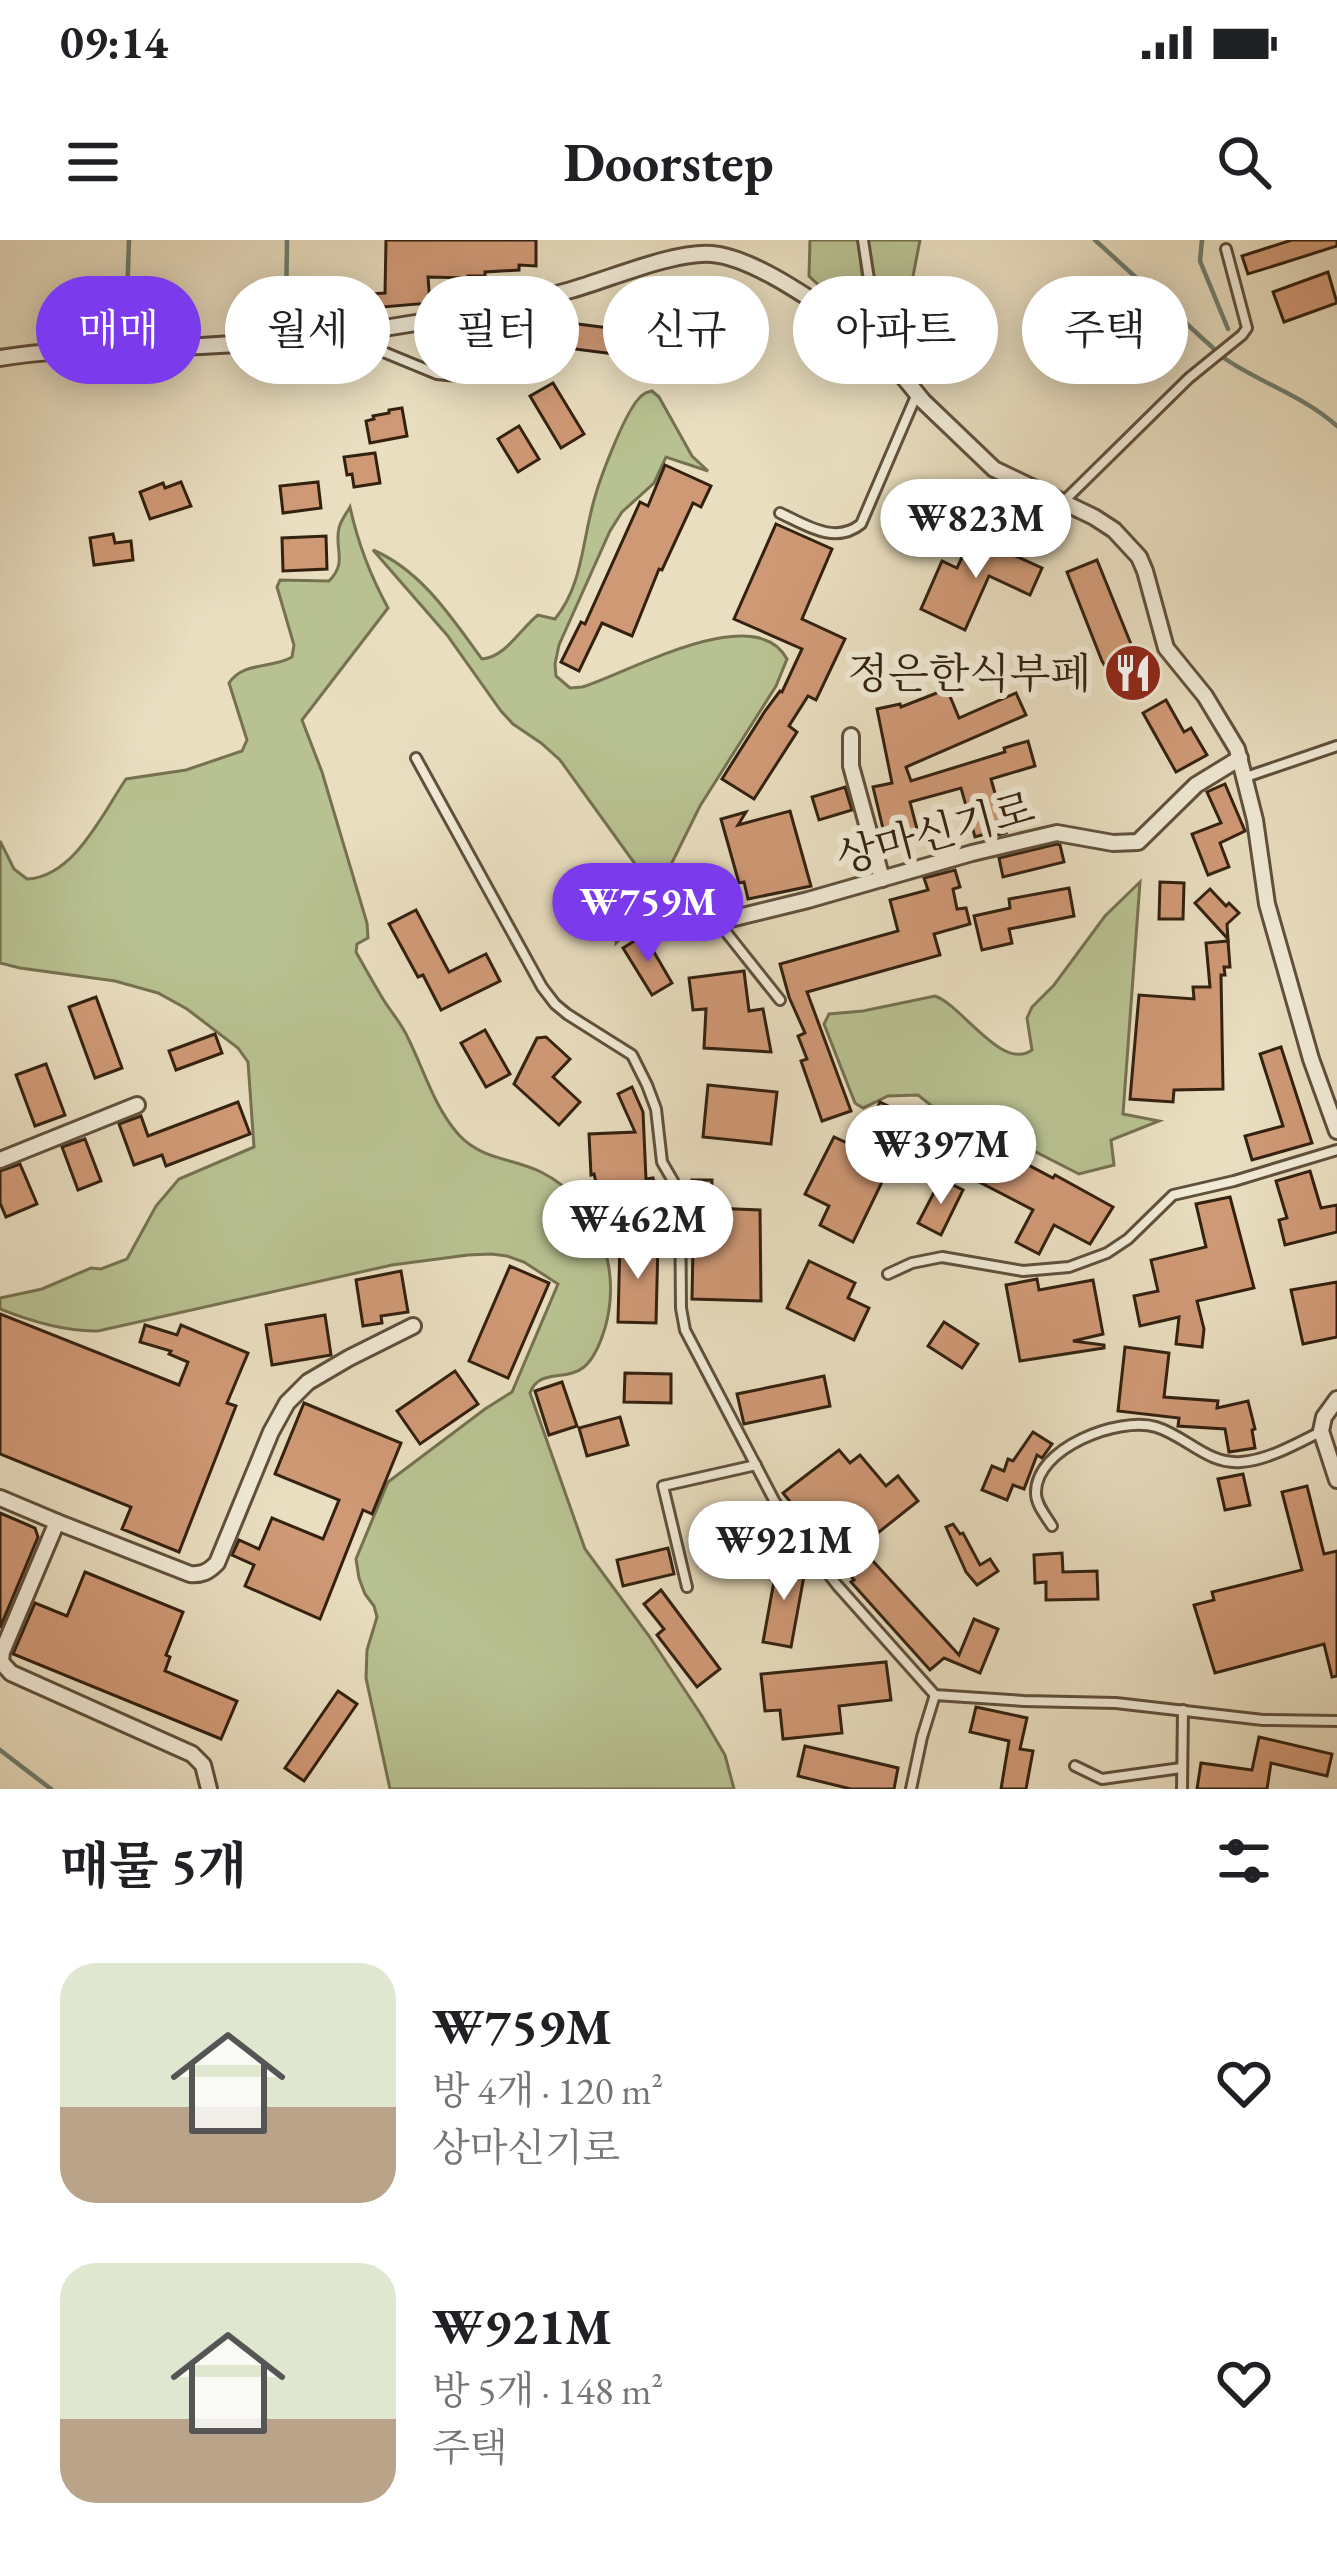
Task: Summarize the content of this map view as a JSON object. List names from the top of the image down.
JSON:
{
  "streets": {
    "street": ["상마신기로"]
  },
  "places": {
    "restaurant": ["정은한식부페"]
  },
  "page": {
    "status": "09:14",
    "header": "Doorstep",
    "chip": [
      "매매",
      "월세",
      "필터",
      "신규",
      "아파트",
      "주택"
    ],
    "price": [
      "₩823M",
      "₩759M",
      "₩397M",
      "₩462M",
      "₩921M"
    ],
    "heading": "매물 5개",
    "list": [
      {
        "name": "₩759M",
        "note": "방 4개 · 120 m² · 상마신기로"
      },
      {
        "name": "₩921M",
        "note": "방 5개 · 148 m² · 주택"
      }
    ]
  }
}
